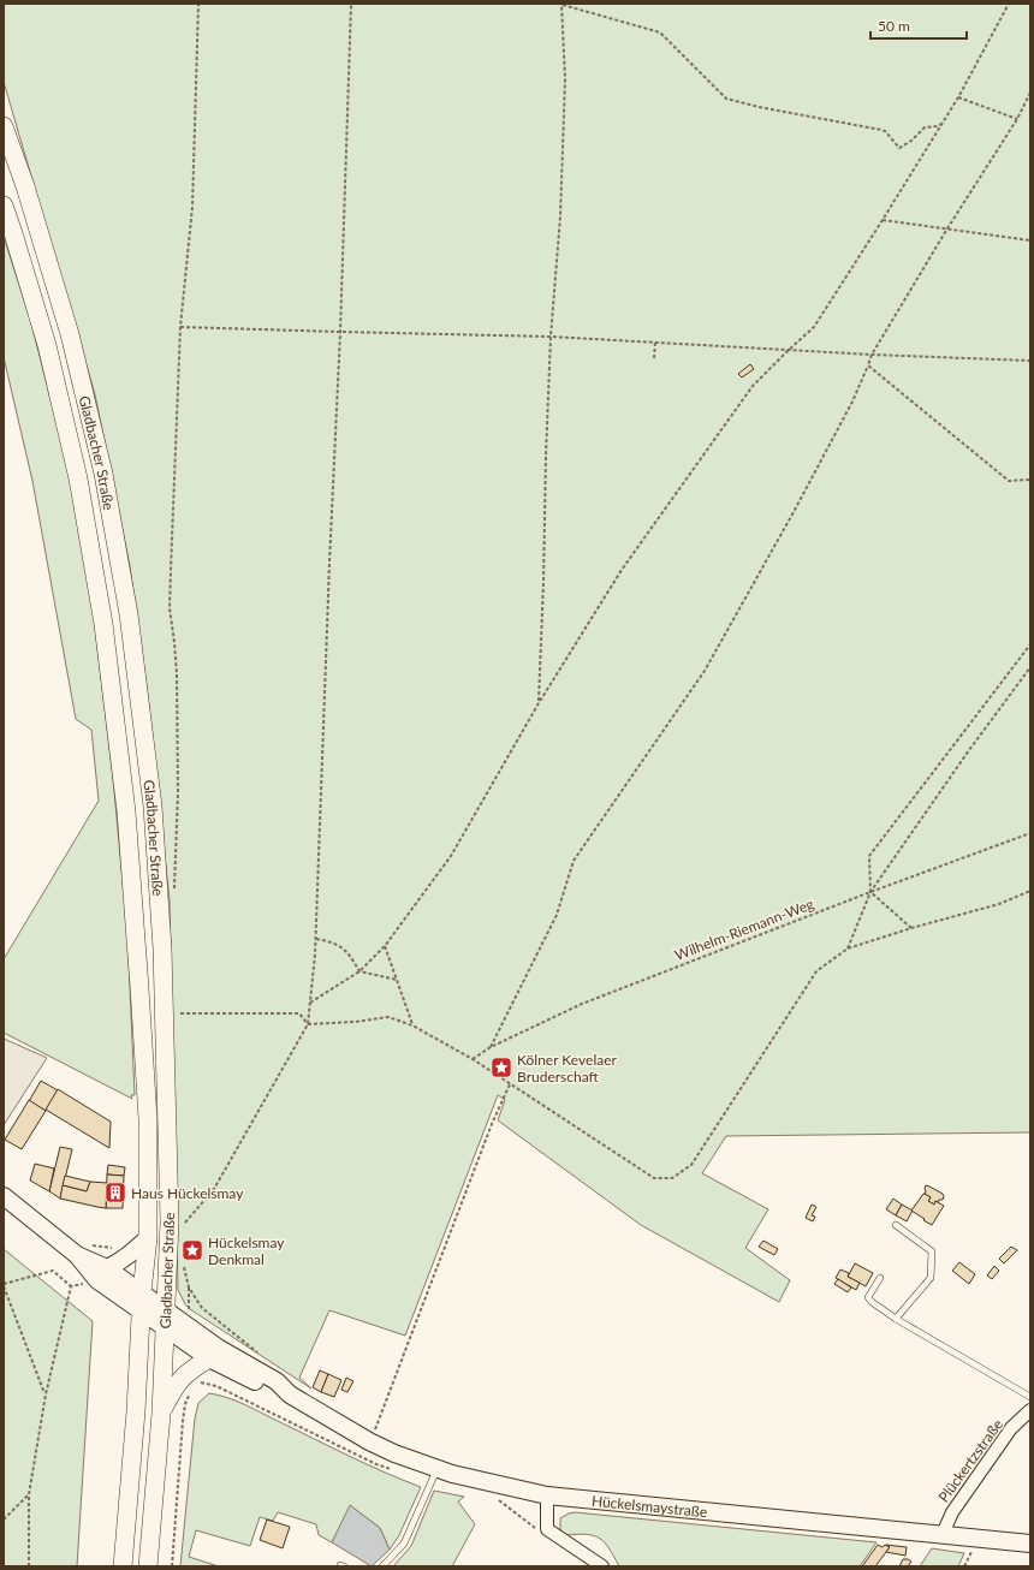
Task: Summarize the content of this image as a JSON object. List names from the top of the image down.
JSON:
{
  "streets": {
    "main road": ["Gladbacher Straße", "Hückelsmaystraße"],
    "street": ["Plückertzstraße"],
    "path": ["Wilhelm-Riemann-Weg"]
  },
  "crossings": [
    ["Gladbacher Straße", "Hückelsmaystraße"],
    ["Plückertzstraße", "Hückelsmaystraße"]
  ],
  "places": {
    "place": ["Kölner Kevelaer Bruderschaft", "Hückelsmay Denkmal"],
    "building": ["Haus Hückelsmay"]
  },
  "scale_bar": "50 m"
}
